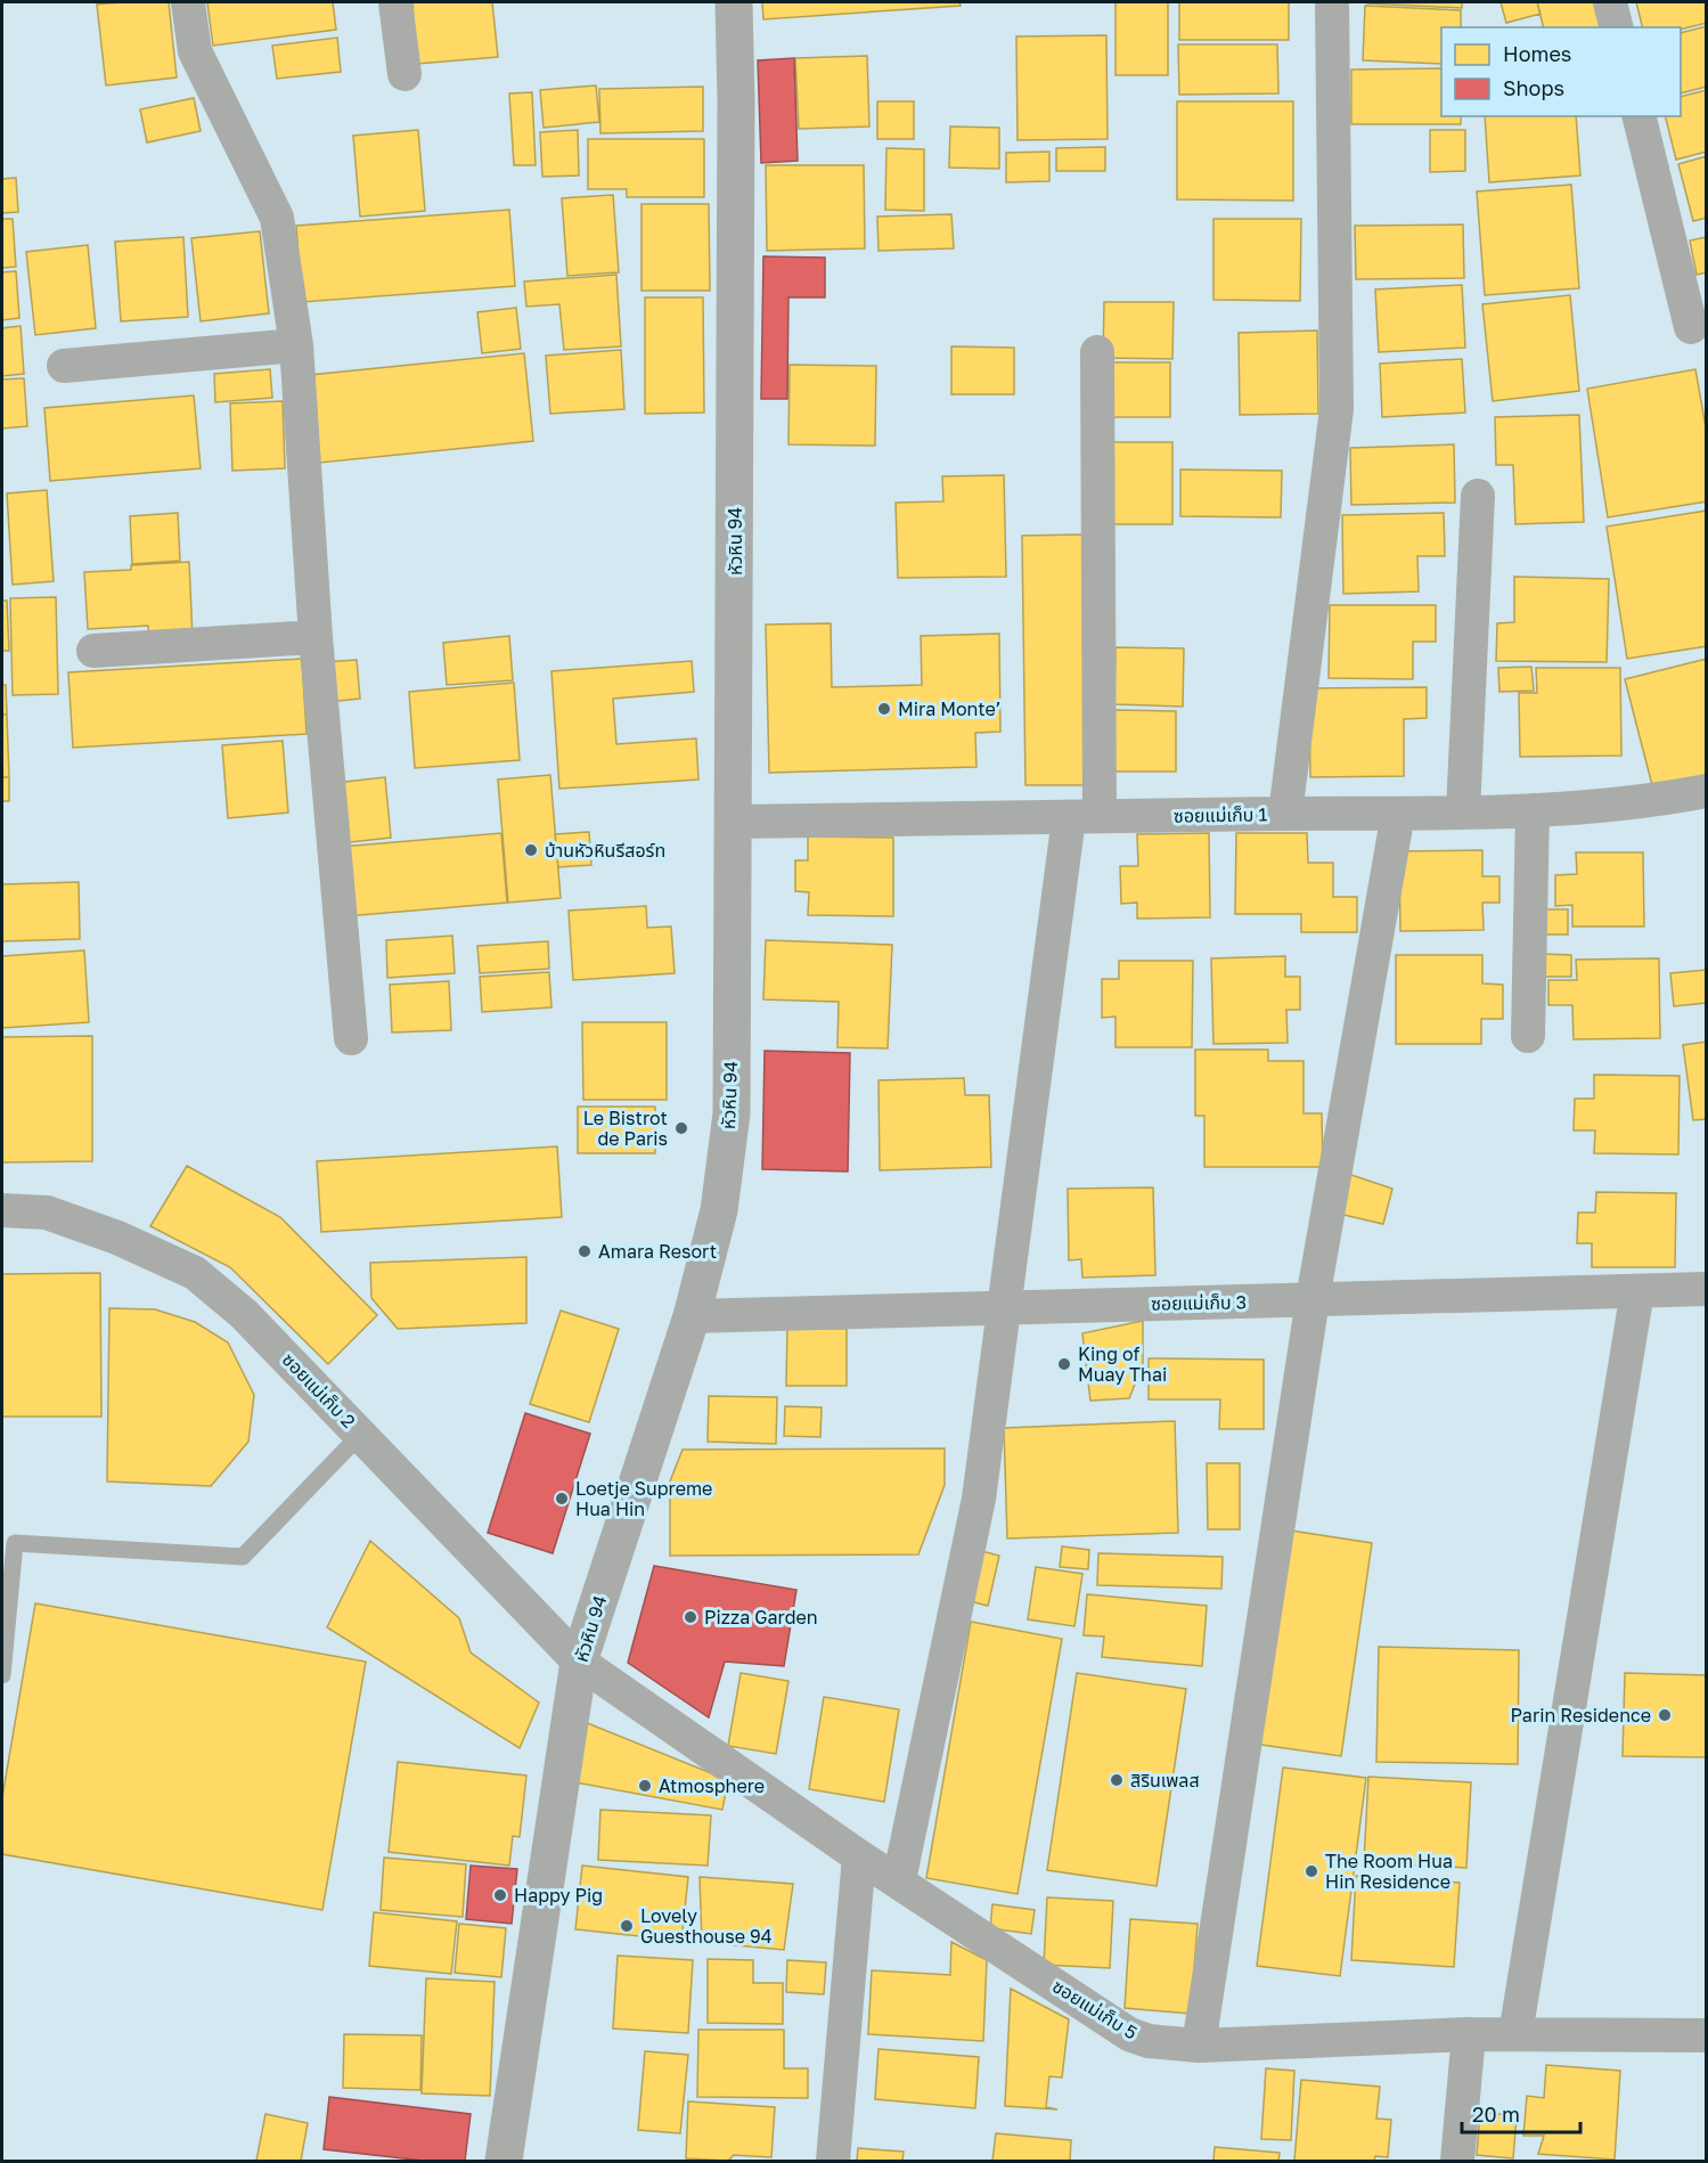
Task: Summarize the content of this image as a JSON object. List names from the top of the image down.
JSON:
{
  "streets": {
    "street": [
      "หัวหิน 94",
      "ซอยแม่เก็บ 1",
      "ซอยแม่เก็บ 3",
      "ซอยแม่เก็บ 2",
      "ซอยแม่เก็บ 5"
    ]
  },
  "crossings": [
    ["หัวหิน 94", "ซอยแม่เก็บ 1"],
    ["หัวหิน 94", "ซอยแม่เก็บ 3"],
    ["หัวหิน 94", "ซอยแม่เก็บ 2"],
    ["หัวหิน 94", "ซอยแม่เก็บ 5"],
    ["ซอยแม่เก็บ 2", "ซอยแม่เก็บ 5"]
  ],
  "places": [
    "Mira Monte’",
    "บ้านหัวหินรีสอร์ท",
    "Le Bistrot de Paris",
    "Amara Resort",
    "King of Muay Thai",
    "Loetje Supreme Hua Hin",
    "Pizza Garden",
    "Parin Residence",
    "สิรินเพลส",
    "Atmosphere",
    "The Room Hua Hin Residence",
    "Happy Pig",
    "Lovely Guesthouse 94"
  ],
  "legend": ["Homes", "Shops"],
  "scale_bar": "20 m"
}
